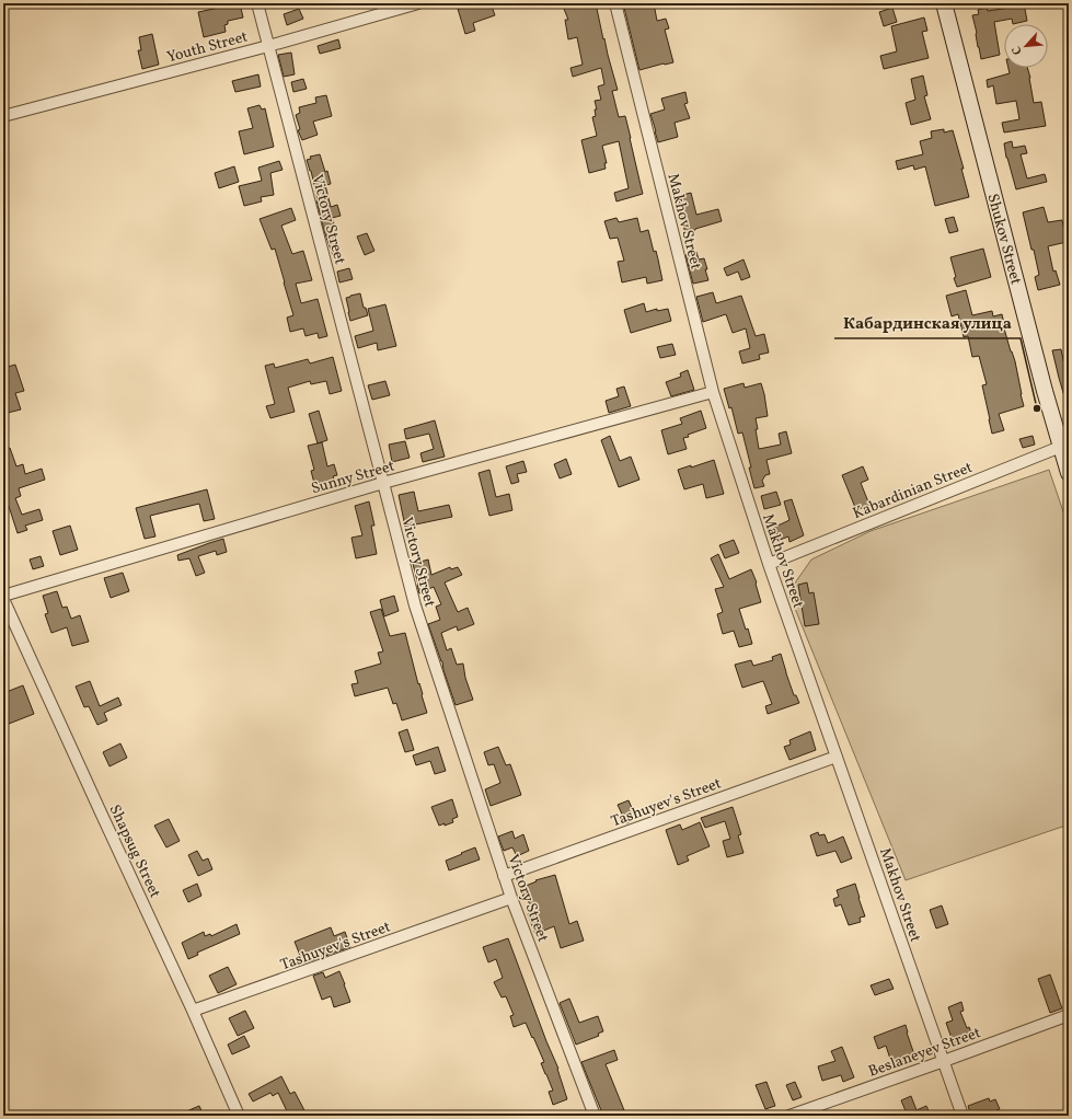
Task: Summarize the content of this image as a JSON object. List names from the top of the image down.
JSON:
{
  "streets": {
    "main road": ["Shukov Street"],
    "street": [
      "Youth Street",
      "Victory Street",
      "Makhov Street",
      "Sunny Street",
      "Kabardinian Street",
      "Tashuyev's Street",
      "Shapsug Street",
      "Beslaneyev Street"
    ]
  },
  "crossings": [
    ["Youth Street", "Victory Street"],
    ["Victory Street", "Sunny Street"],
    ["Victory Street", "Tashuyev's Street"],
    ["Makhov Street", "Sunny Street"],
    ["Makhov Street", "Kabardinian Street"],
    ["Makhov Street", "Tashuyev's Street"],
    ["Makhov Street", "Beslaneyev Street"],
    ["Shukov Street", "Kabardinian Street"],
    ["Sunny Street", "Shapsug Street"],
    ["Tashuyev's Street", "Shapsug Street"]
  ],
  "places": ["Кабардинская улица"],
  "north": "bottom left"
}
